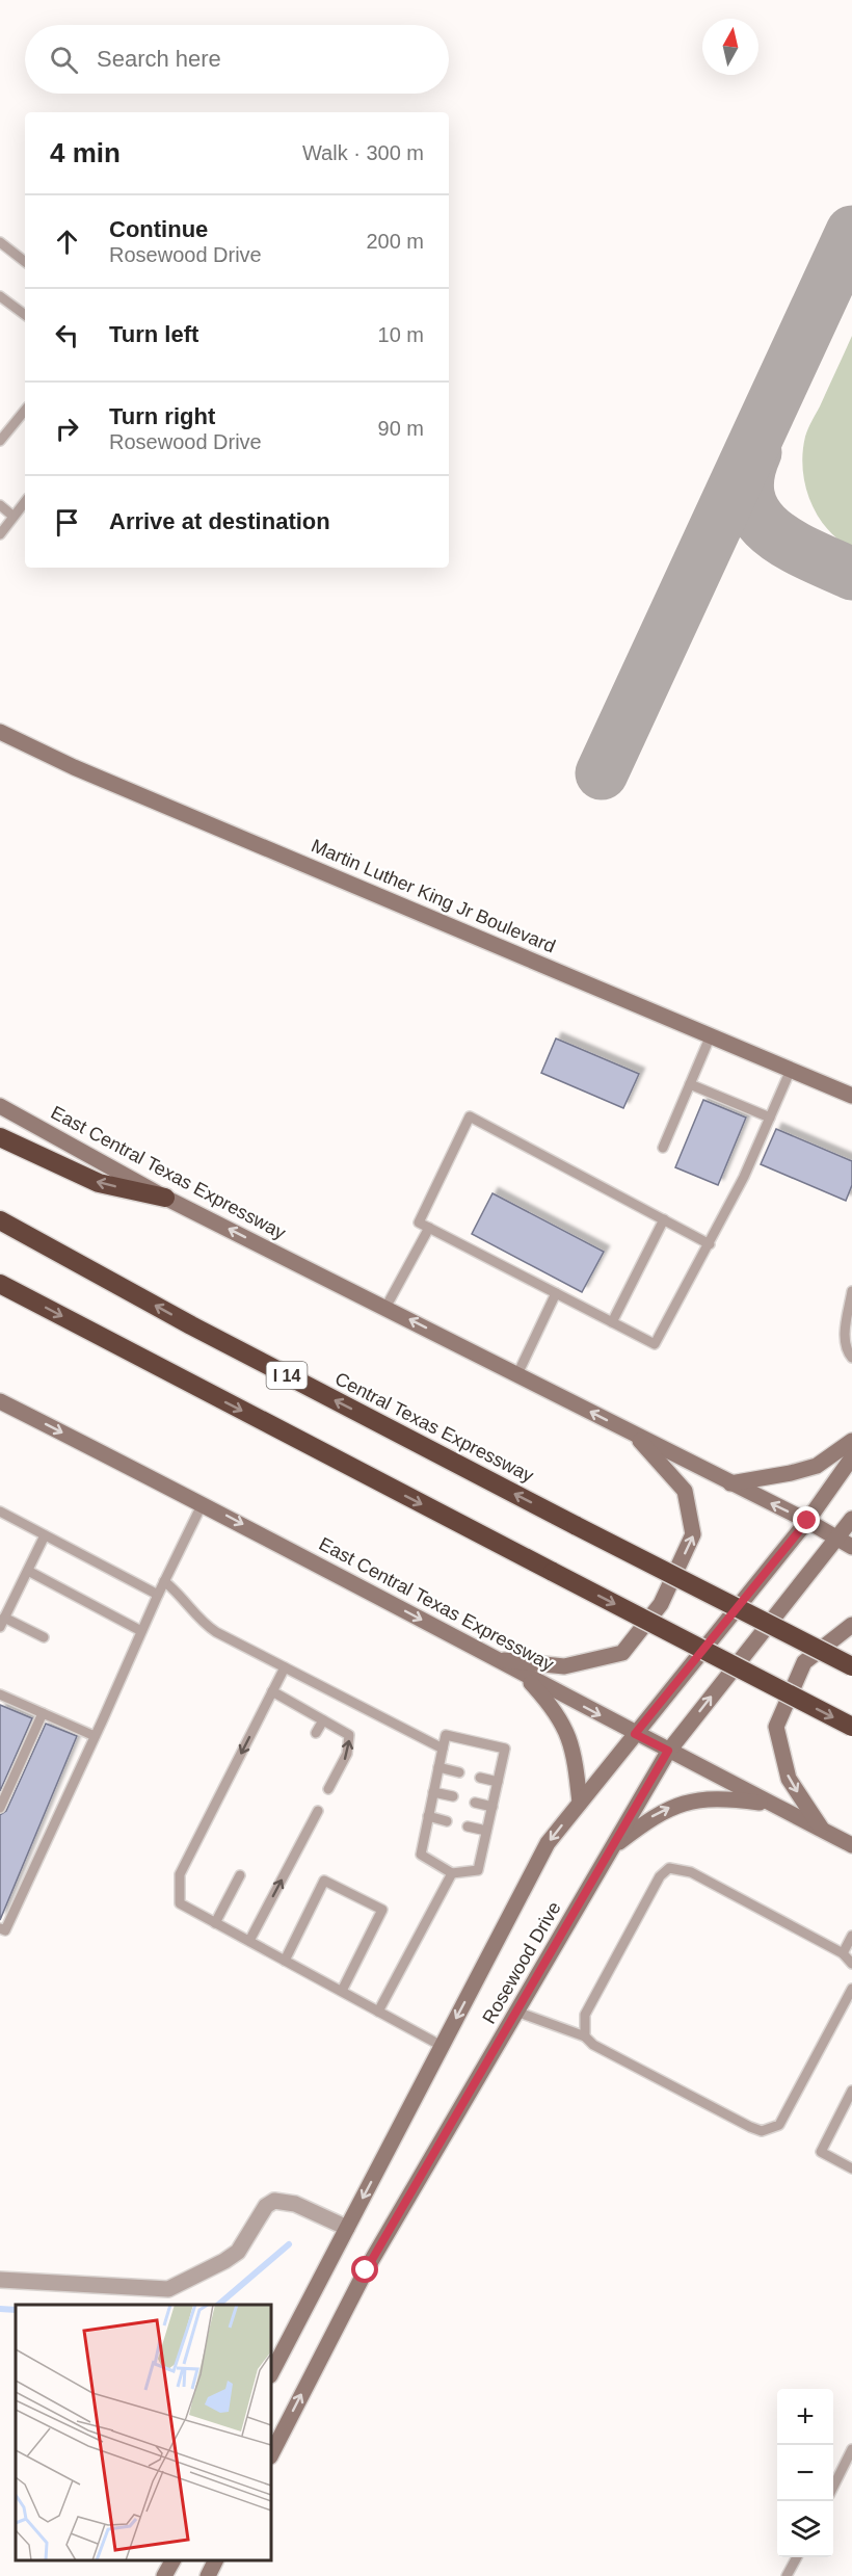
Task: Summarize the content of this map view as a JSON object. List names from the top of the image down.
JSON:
{
  "streets": {
    "highway": ["I 14", "Central Texas Expressway"],
    "main road": ["Martin Luther King Jr Boulevard", "East Central Texas Expressway", "Rosewood Drive"]
  },
  "crossings": [
    ["East Central Texas Expressway", "Rosewood Drive"]
  ],
  "north": "top",
  "page": {
    "search": "Search here",
    "heading": ["4 min", "Walk · 300 m"],
    "list": [
      ["Continue", "Rosewood Drive", "200 m"],
      ["Turn left", "10 m"],
      ["Turn right", "Rosewood Drive", "90 m"],
      "Arrive at destination"
    ],
    "map_buttons": ["+", "−"]
  }
}
